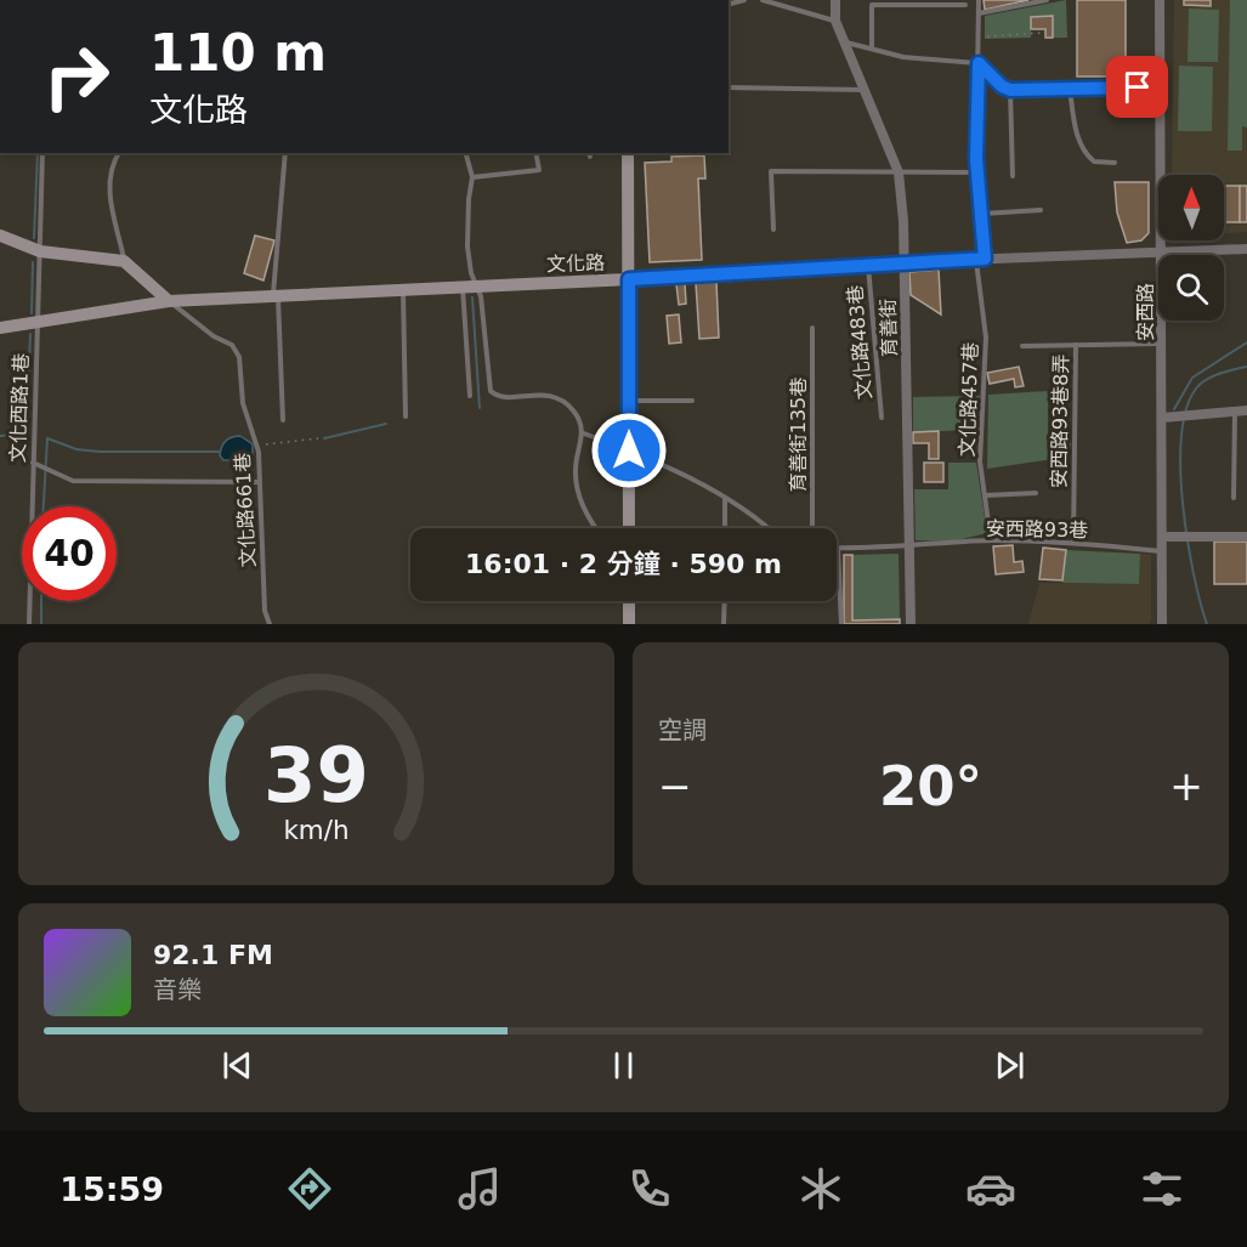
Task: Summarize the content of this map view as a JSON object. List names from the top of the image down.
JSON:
{
  "streets": {
    "street": ["文化路", "安西路", "育善街"],
    "lane": [
      "文化路483巷",
      "文化路457巷",
      "文化西路1巷",
      "安西路93巷8弄",
      "育善街135巷",
      "文化路661巷",
      "安西路93巷"
    ]
  },
  "crossings": [
    ["文化路", "安西路"],
    ["文化路", "育善街"],
    ["文化路", "文化路483巷"],
    ["文化路", "文化路457巷"],
    ["文化路", "文化西路1巷"],
    ["文化路", "文化路661巷"],
    ["安西路", "安西路93巷"],
    ["育善街", "安西路93巷"],
    ["文化路457巷", "安西路93巷"],
    ["安西路93巷8弄", "安西路93巷"]
  ],
  "north": "top",
  "page": {
    "turn": ["110 m", "文化路"],
    "limit": "40",
    "trip": "16:01 · 2 分鐘 · 590 m",
    "tile": "空調",
    "heat": ["−", "20°", "+"],
    "song": ["92.1 FM", "音樂"],
    "tabs": "15:59",
    "gauge": ["39", "km/h"]
  }
}
